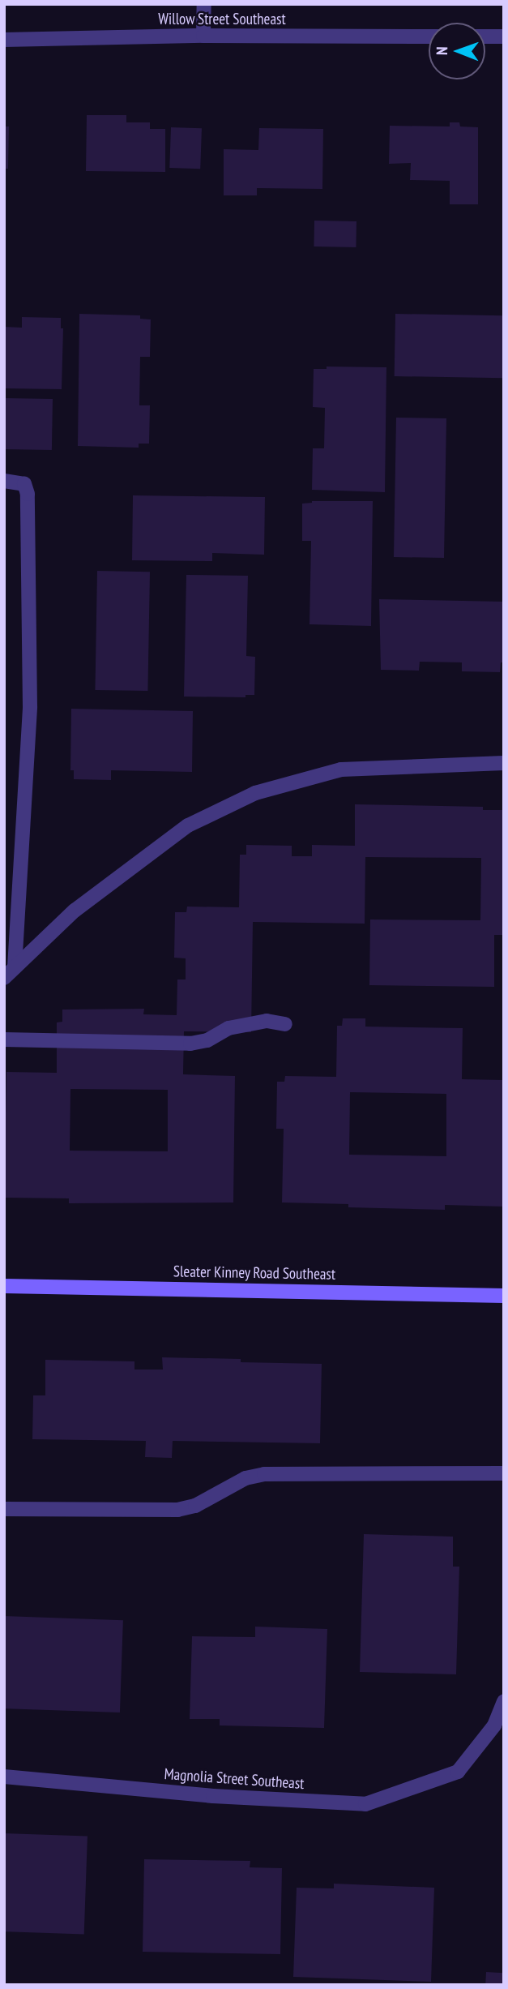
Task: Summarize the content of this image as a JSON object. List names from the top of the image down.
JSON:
{
  "streets": {
    "street": ["Willow Street Southeast", "Sleater Kinney Road Southeast", "Magnolia Street Southeast"]
  },
  "north": "left"
}
